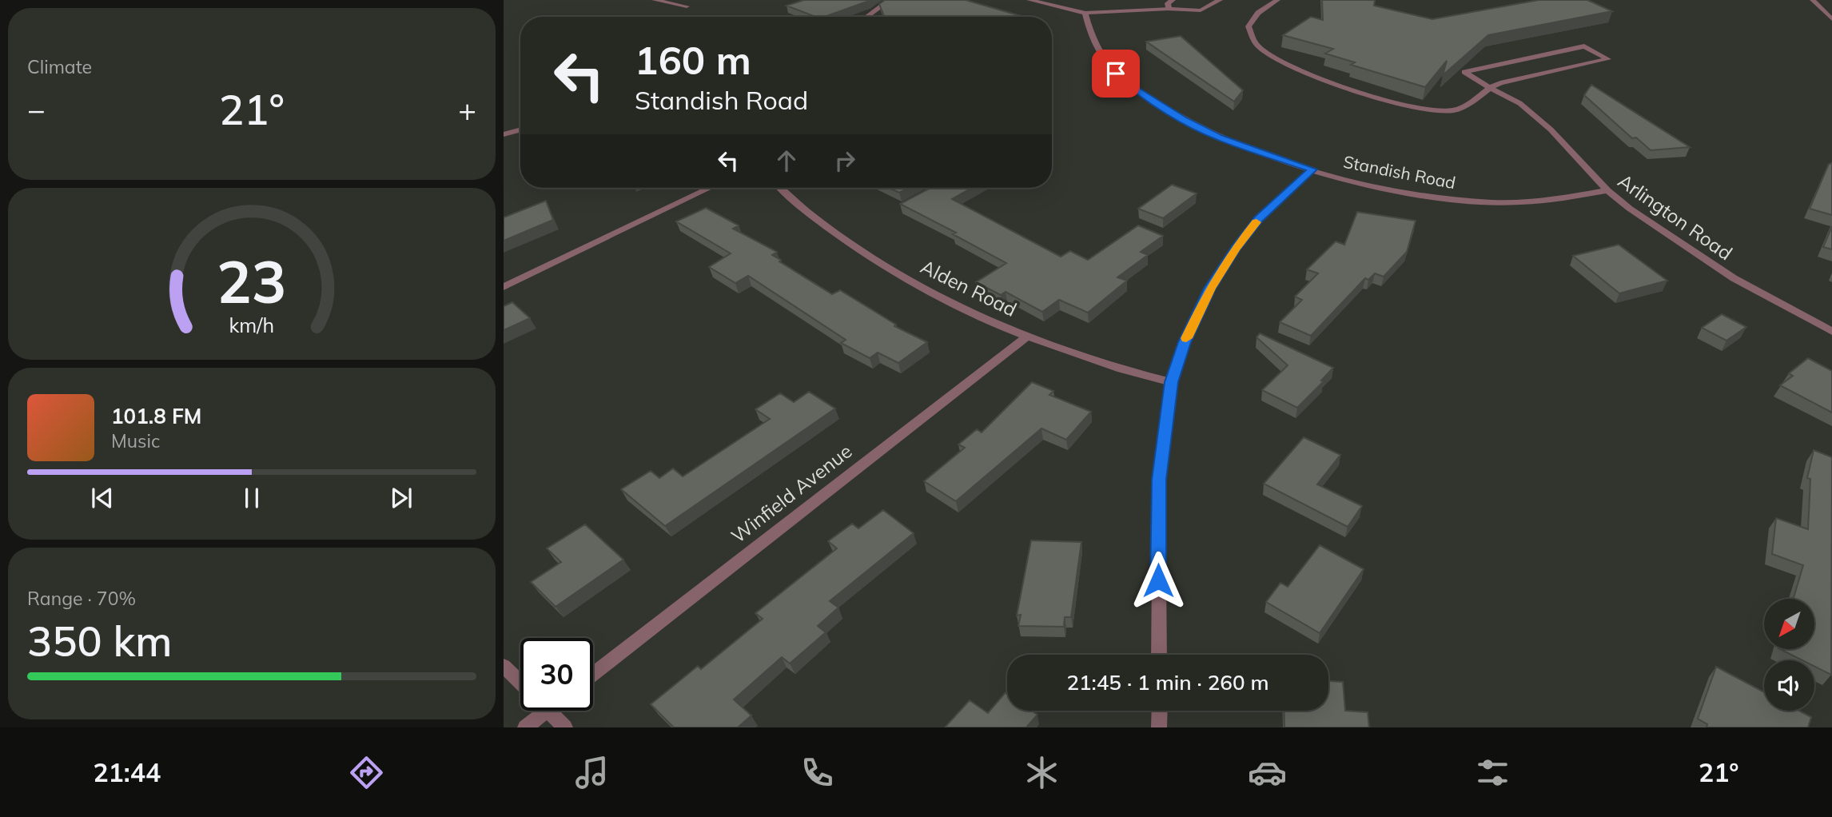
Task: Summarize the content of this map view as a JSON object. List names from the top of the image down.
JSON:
{
  "streets": {
    "street": [
      "Standish Road",
      "Arlington Road",
      "Alden Road",
      "Winfield Avenue"
    ]
  },
  "crossings": [
    ["Standish Road", "Arlington Road"],
    ["Alden Road", "Winfield Avenue"]
  ],
  "north": "bottom left",
  "page": {
    "tile": [
      "Climate",
      ["Range · 70%", "350 km"]
    ],
    "turn": ["160 m", "Standish Road"],
    "heat": ["−", "21°", "+"],
    "song": ["101.8 FM", "Music"],
    "limit": "30",
    "trip": "21:45 · 1 min · 260 m",
    "tabs": ["21:44", "21°"],
    "gauge": ["23", "km/h"]
  }
}
